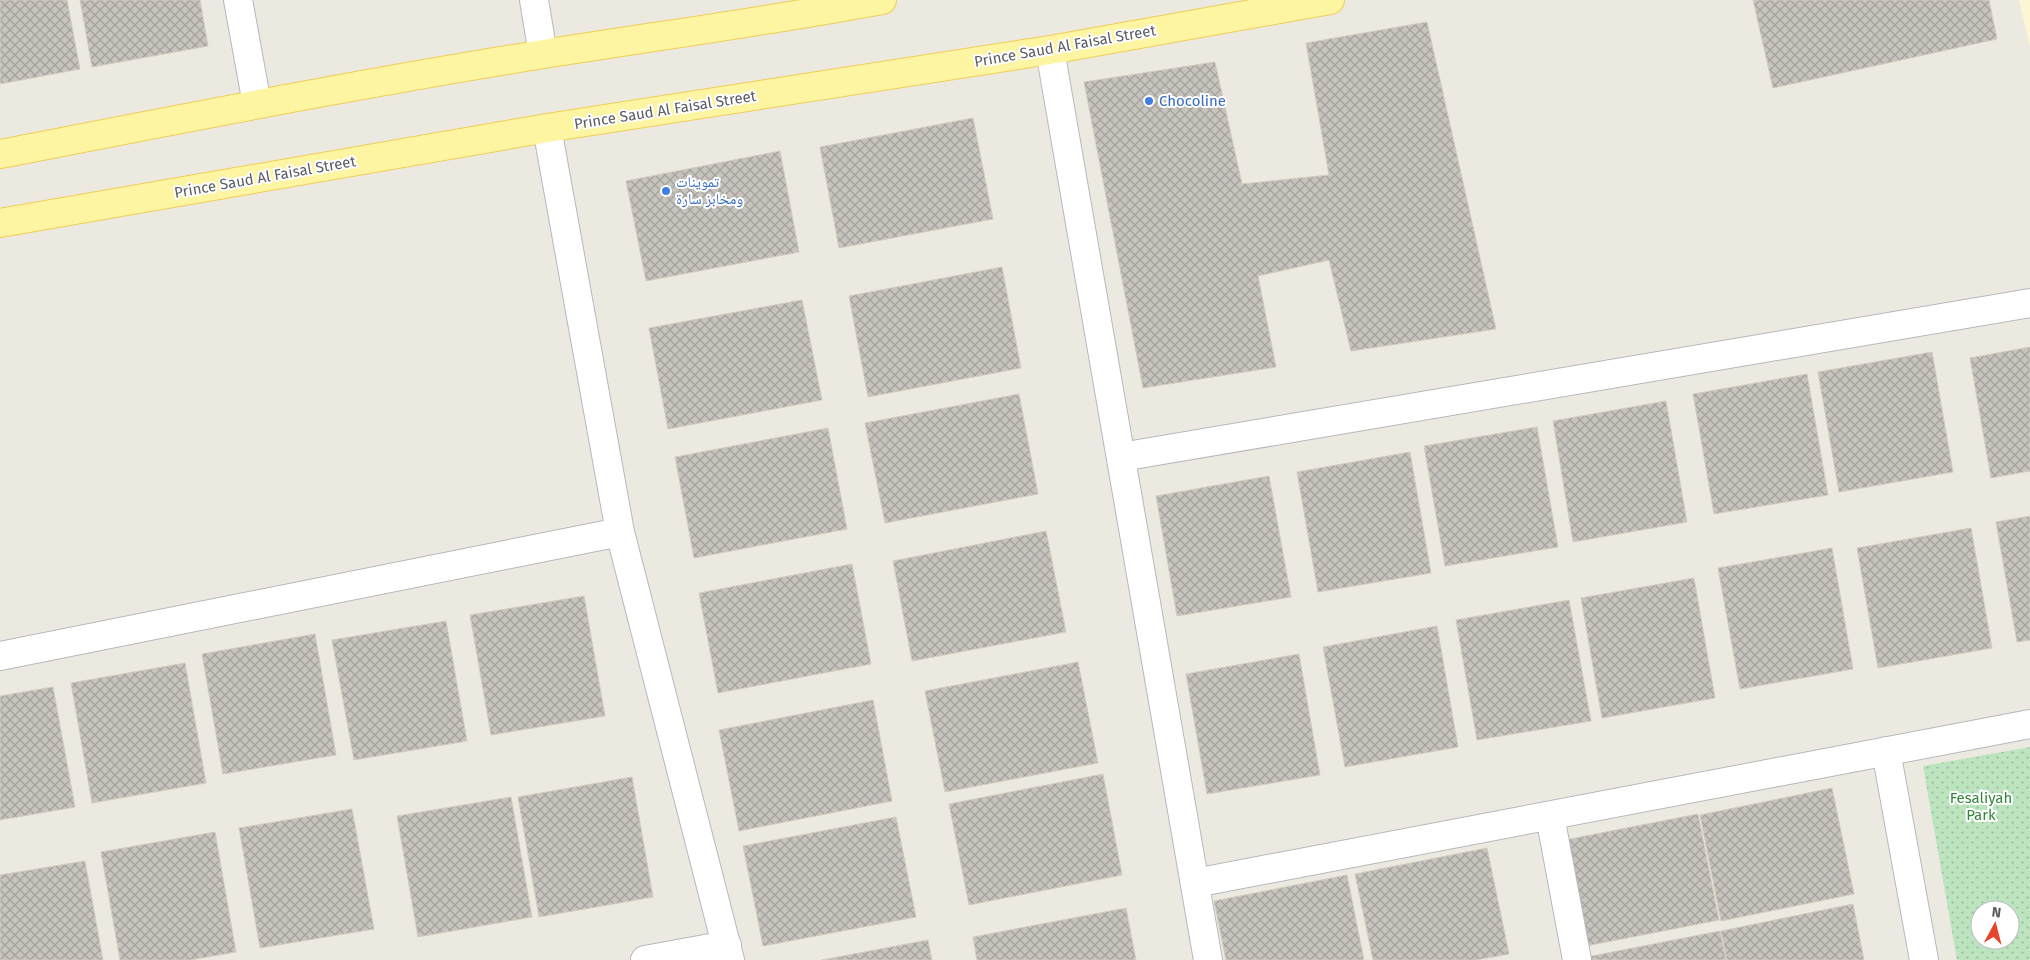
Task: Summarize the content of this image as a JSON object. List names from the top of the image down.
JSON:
{
  "streets": {
    "main road": ["Prince Saud Al Faisal Street"]
  },
  "parks": ["Fesaliyah Park"],
  "places": ["Chocoline", "تموينات ومخابز سارة"],
  "north": "top"
}
